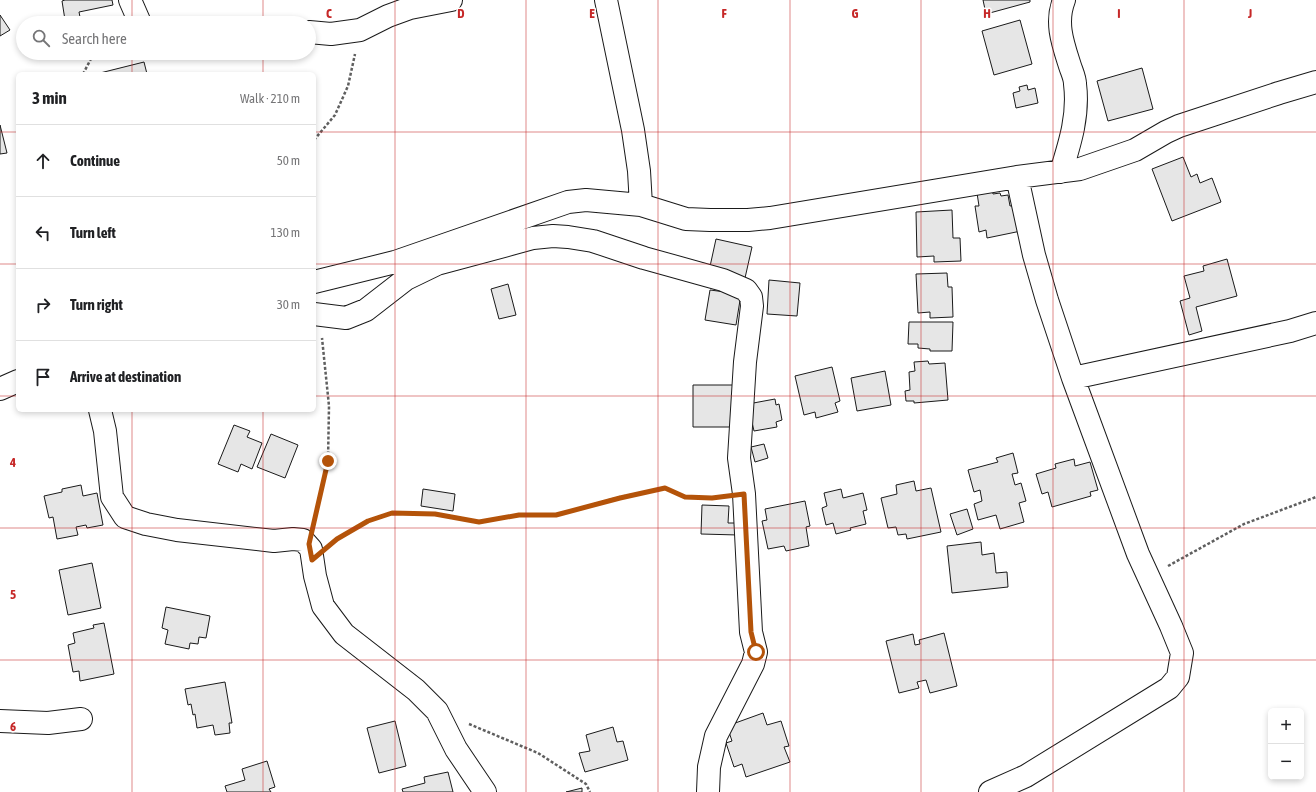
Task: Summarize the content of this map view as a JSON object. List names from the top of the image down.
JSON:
{
  "page": {
    "search": "Search here",
    "heading": ["3 min", "Walk · 210 m"],
    "list": [
      ["Continue", "50 m"],
      ["Turn left", "130 m"],
      ["Turn right", "30 m"],
      "Arrive at destination"
    ],
    "map_buttons": ["+", "−"]
  },
  "grid": {
    "columns": [
      "C",
      "D",
      "E",
      "F",
      "G",
      "H",
      "I",
      "J"
    ],
    "rows": ["4", "5", "6"]
  }
}
